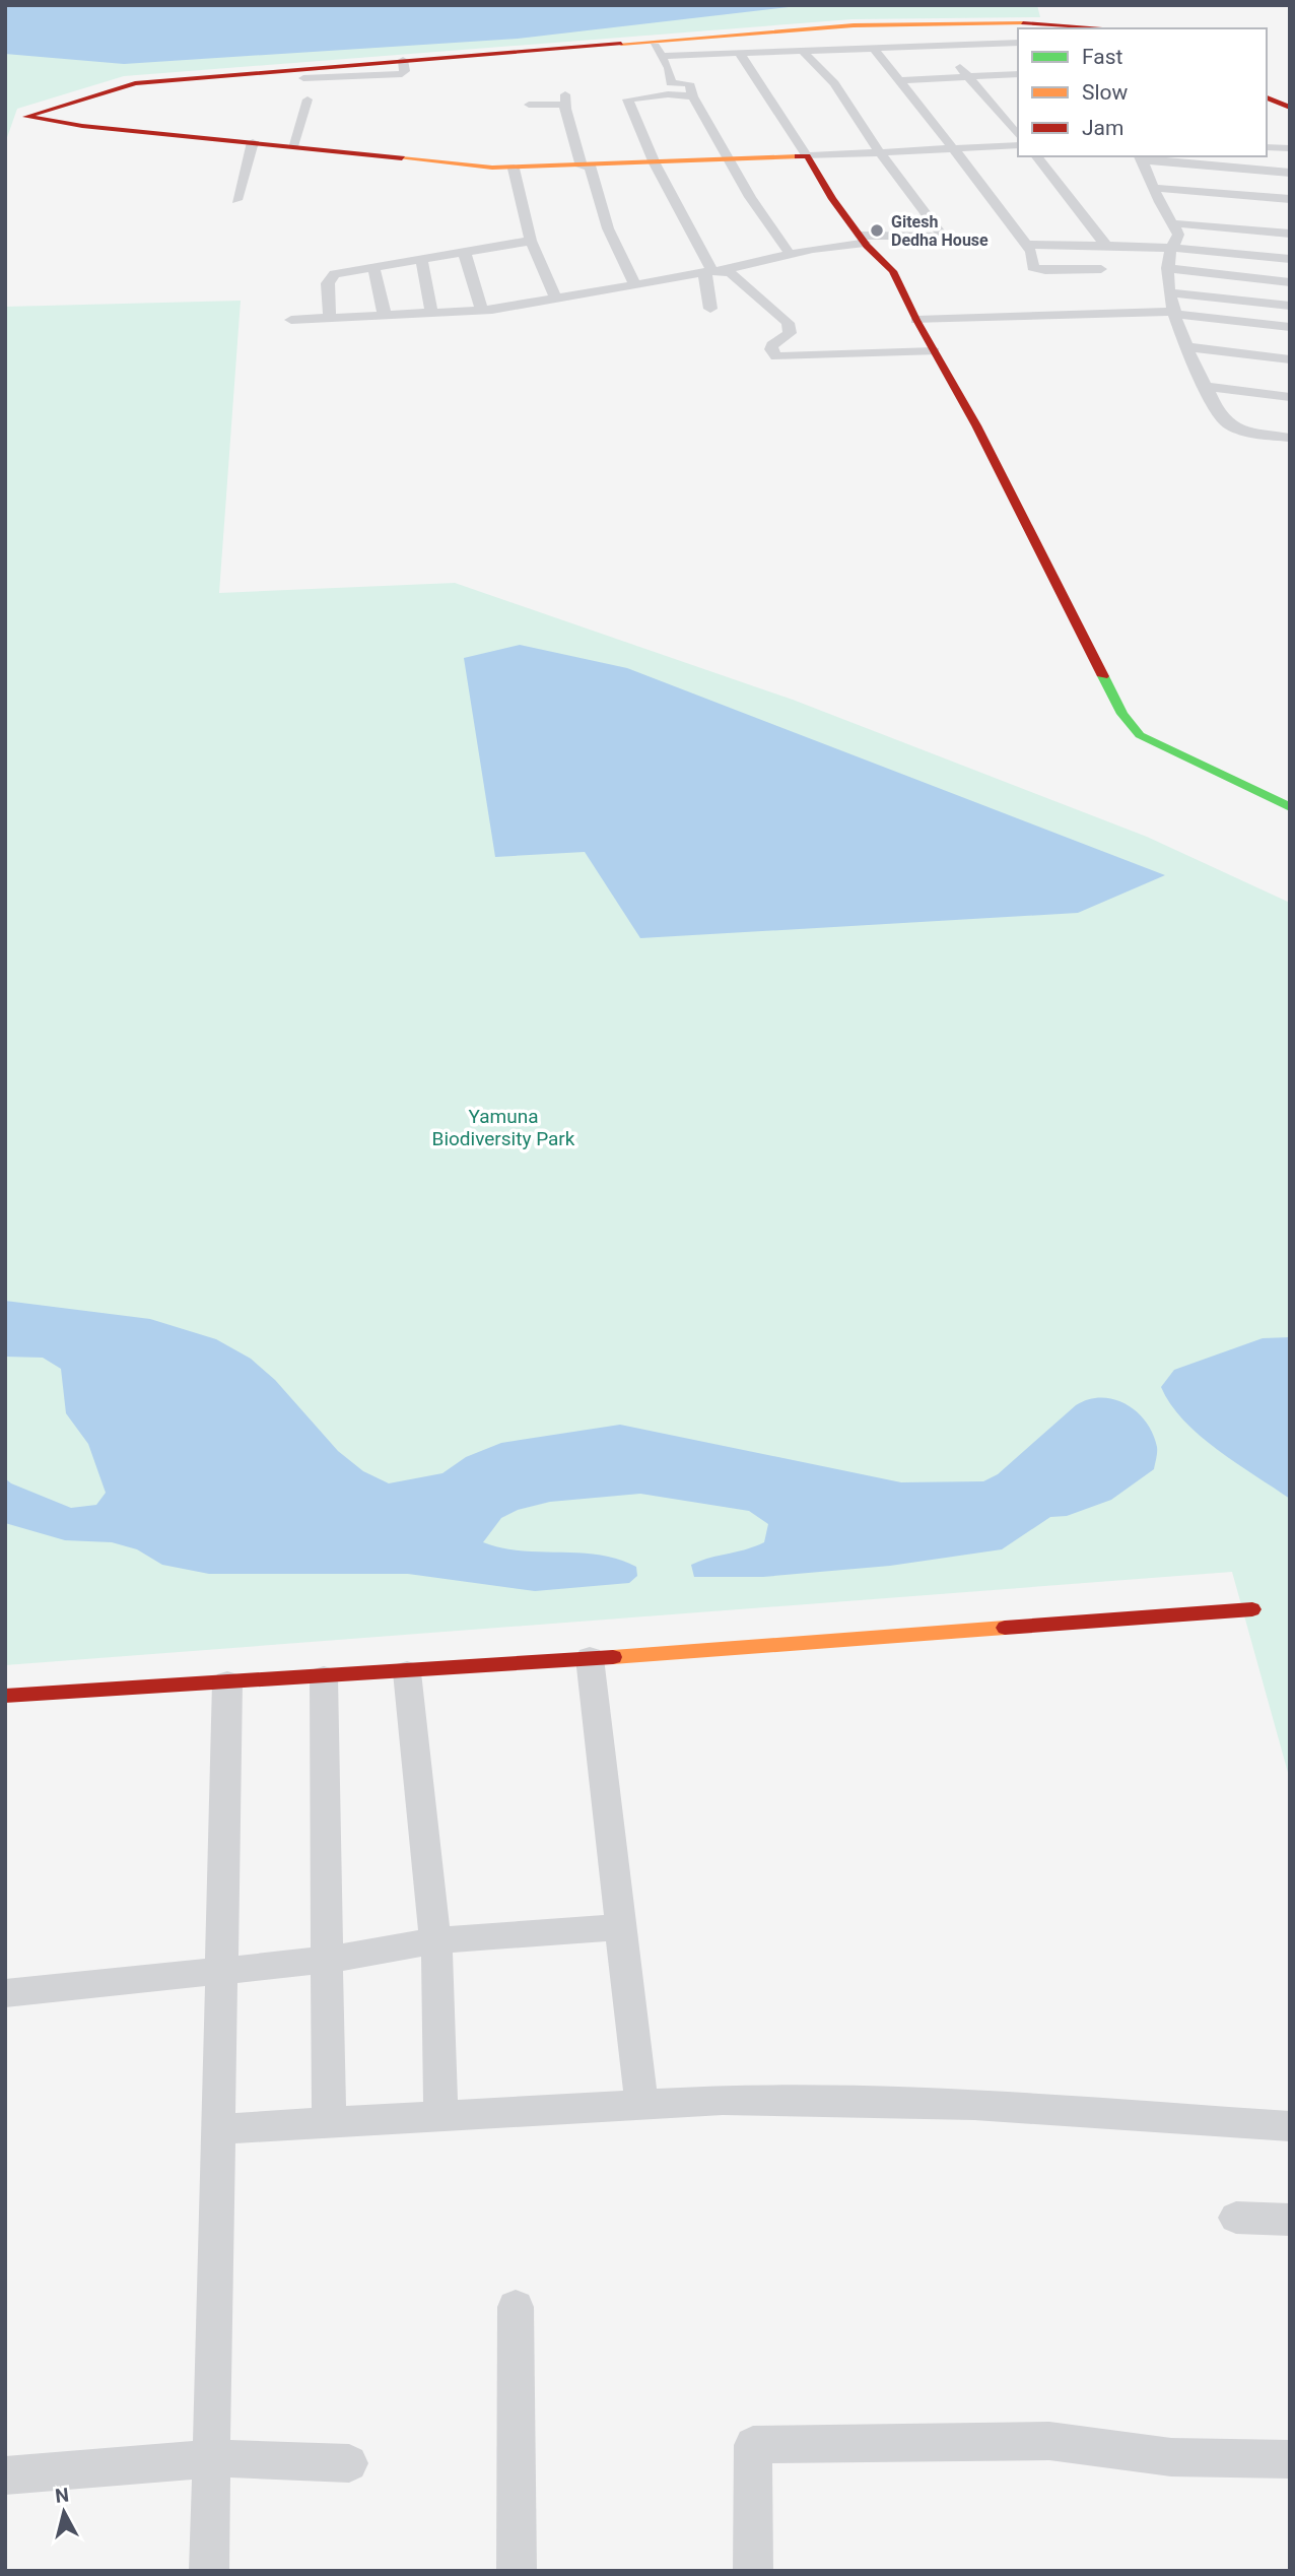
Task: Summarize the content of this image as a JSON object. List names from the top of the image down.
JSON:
{
  "parks": ["Yamuna Biodiversity Park"],
  "places": ["Gitesh Dedha House"],
  "legend": ["Fast", "Slow", "Jam"],
  "north": "top"
}
